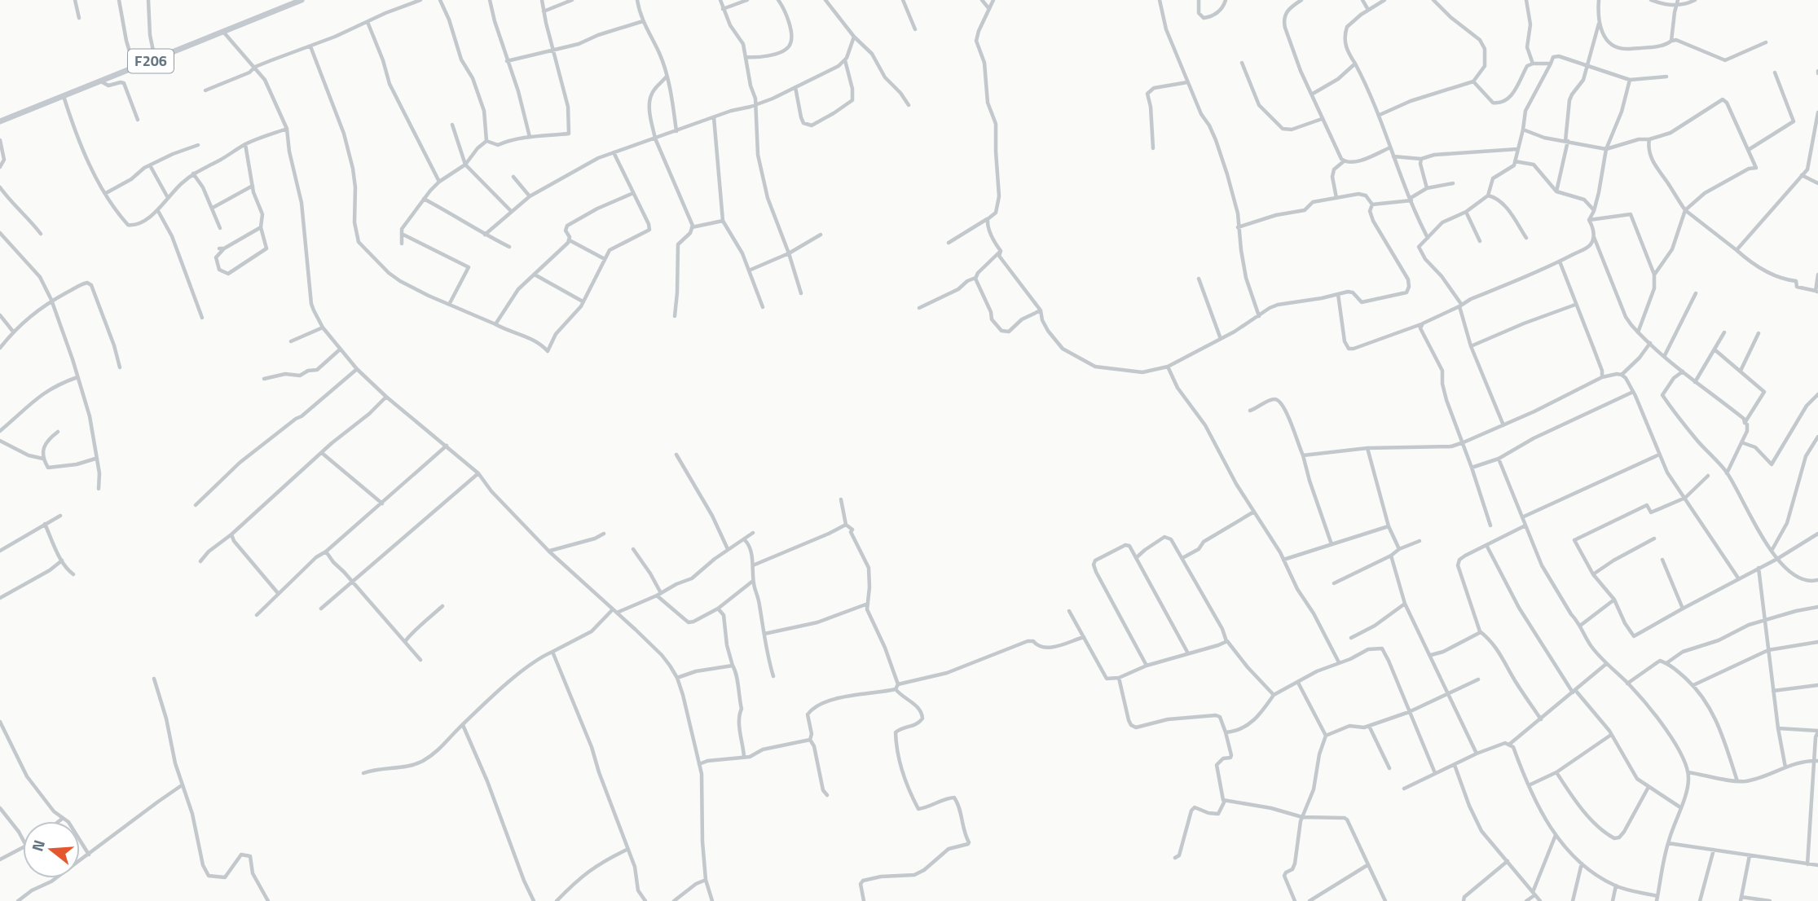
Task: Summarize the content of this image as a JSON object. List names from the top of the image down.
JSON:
{
  "streets": {
    "main road": ["F206"]
  },
  "north": "left"
}
